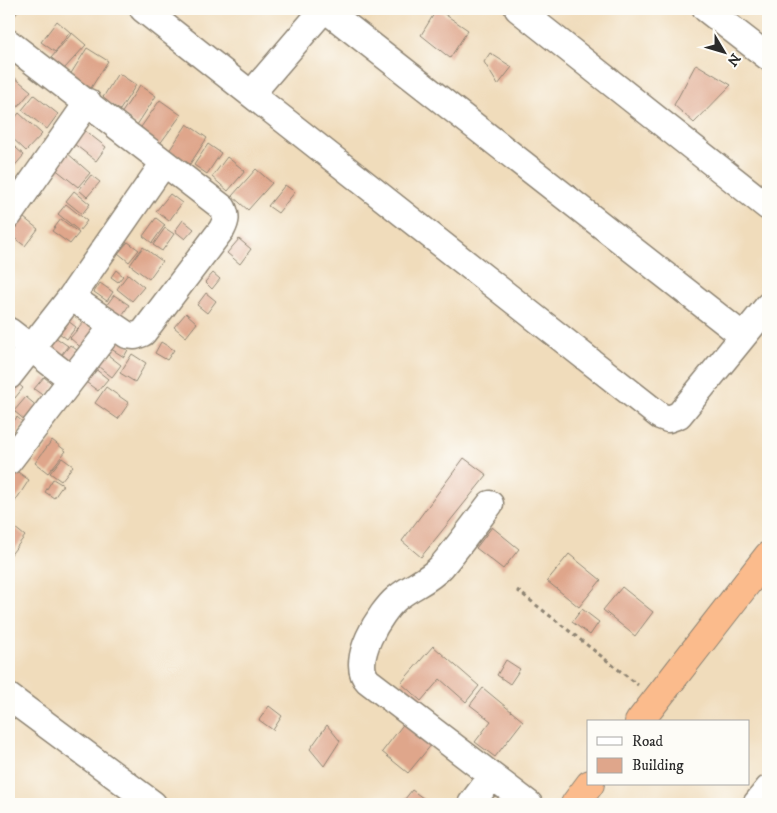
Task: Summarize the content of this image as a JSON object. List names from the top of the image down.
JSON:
{
  "legend": ["Road", "Building"],
  "north": "bottom right"
}
